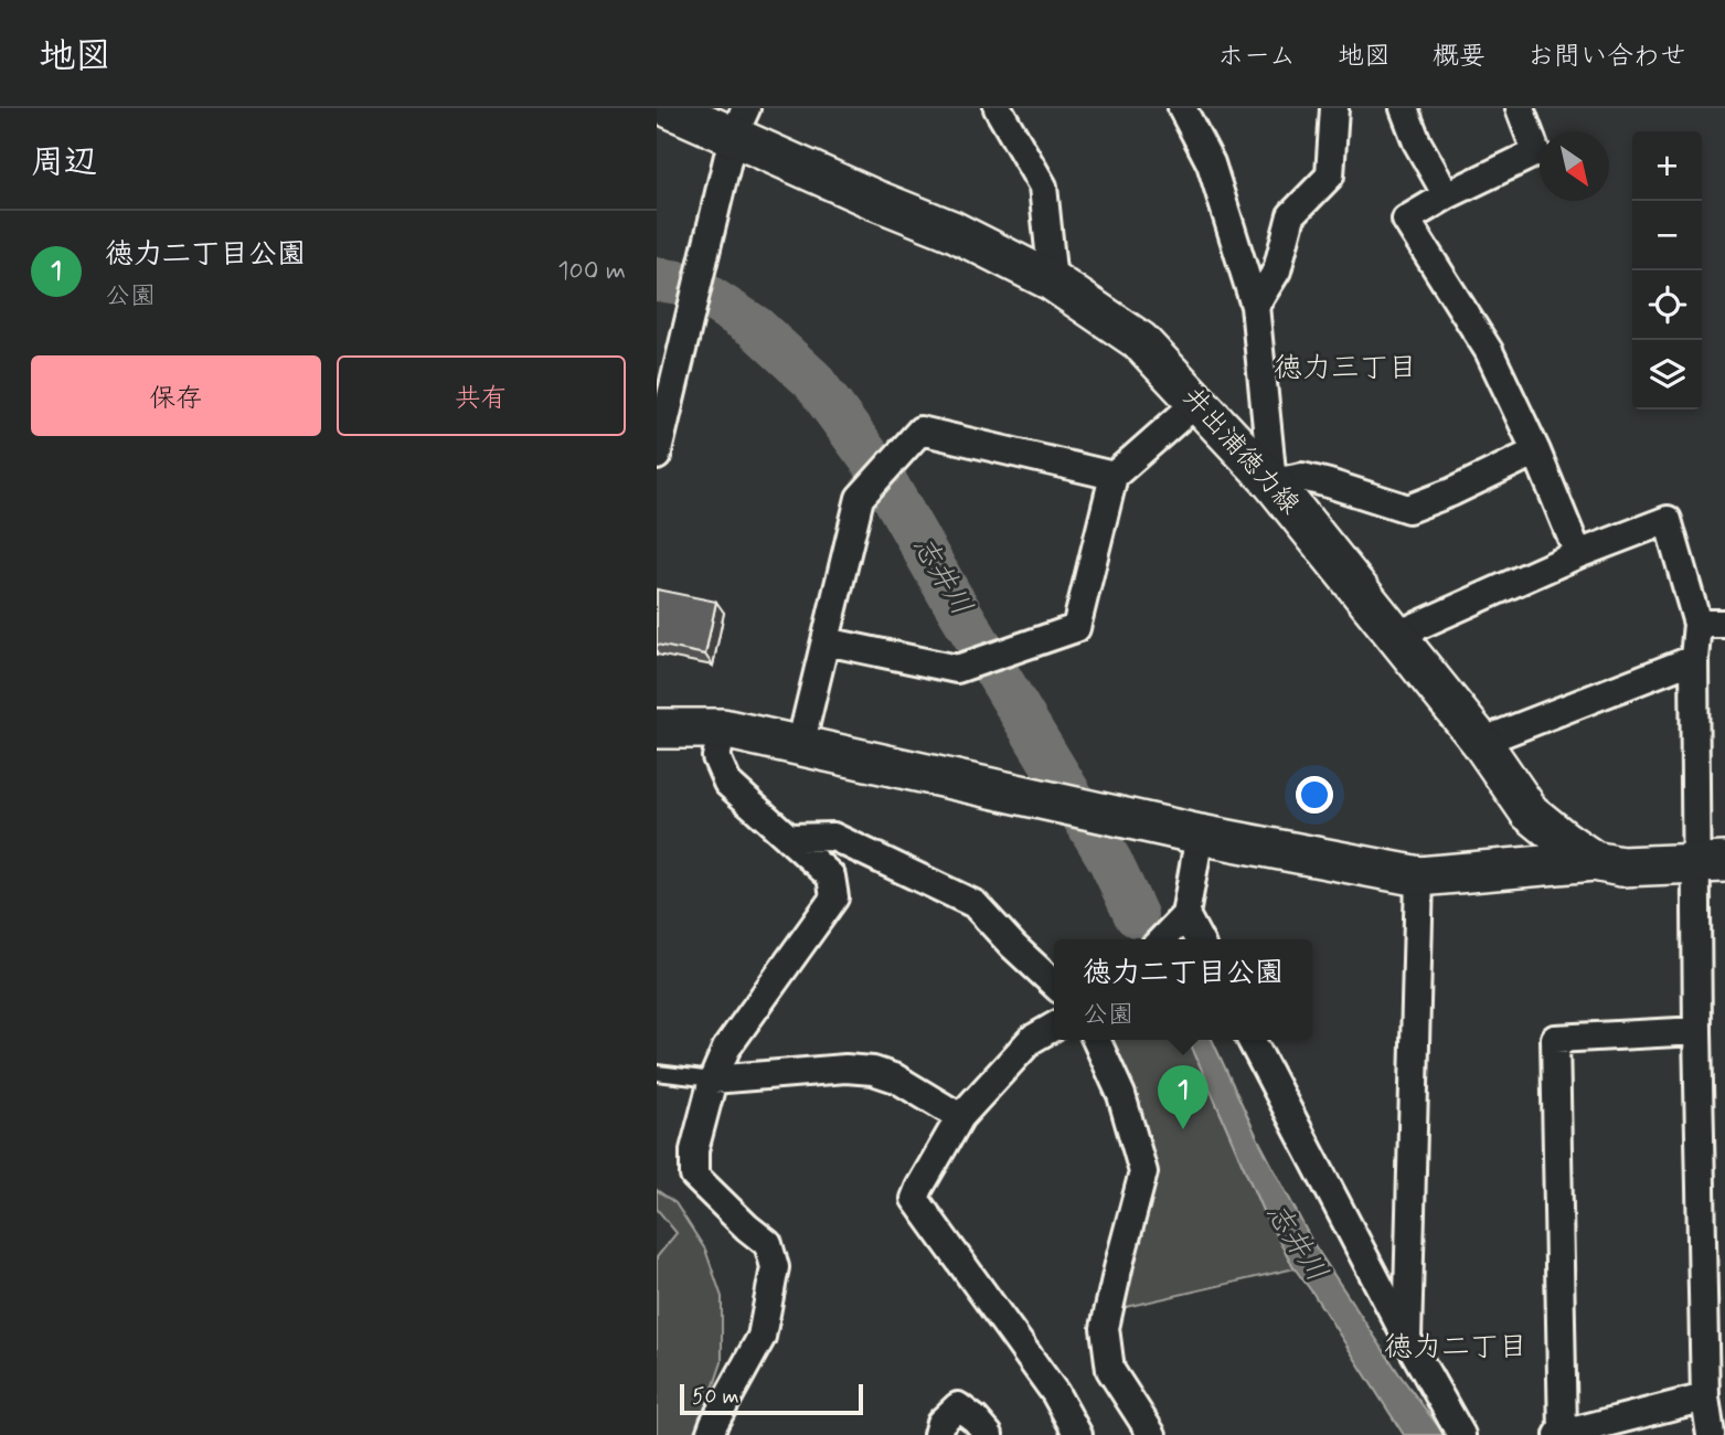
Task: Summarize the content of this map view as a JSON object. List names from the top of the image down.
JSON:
{
  "streets": {
    "main road": ["井出浦徳力線"]
  },
  "districts": ["徳力三丁目", "徳力二丁目"],
  "water": ["志井川"],
  "scale_bar": "50 m",
  "north": "bottom right",
  "page": {
    "header": "地図",
    "nav": [
      "ホーム",
      "地図",
      "概要",
      "お問い合わせ"
    ],
    "heading": "周辺",
    "map_buttons": ["+", "−"],
    "list": [
      {
        "mark": "1",
        "name": "徳力二丁目公園",
        "note": "公園",
        "value": "100 m"
      }
    ],
    "buttons": ["保存", "共有"],
    "popup": ["徳力二丁目公園", "公園"],
    "pins": "1",
    "scale": "50 m"
  }
}
